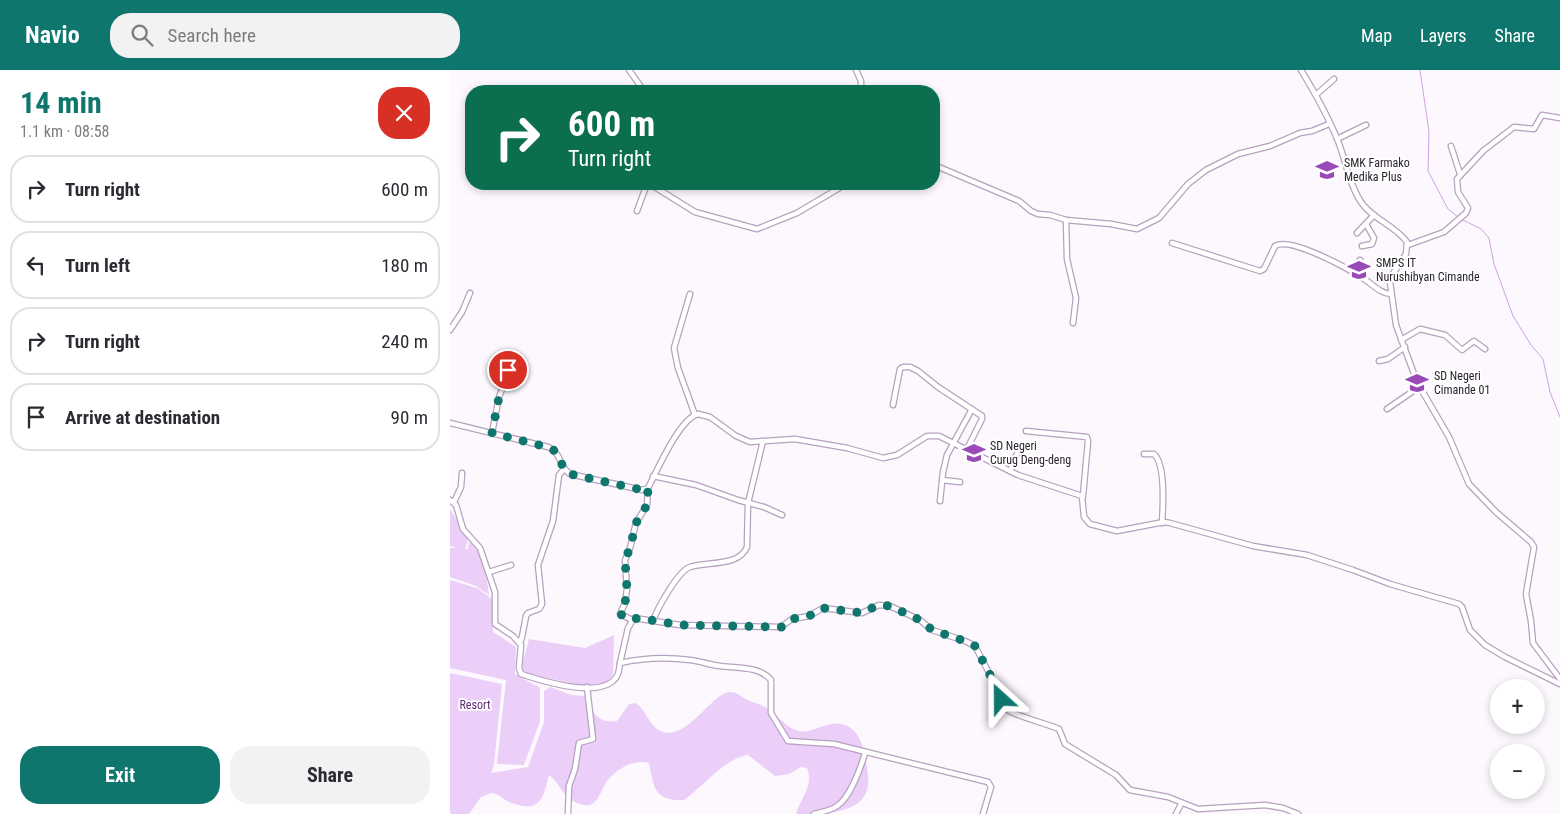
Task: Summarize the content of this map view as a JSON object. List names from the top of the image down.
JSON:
{
  "parks": ["Resort"],
  "places": {
    "school or university": [
      "SMK Farmako Medika Plus",
      "SMPS IT Nurushibyan Cimande",
      "SD Negeri Cimande 01",
      "SD Negeri Curug Deng-deng"
    ]
  },
  "page": {
    "header": "Navio",
    "search": "Search here",
    "nav": ["Map", "Layers", "Share"],
    "heading": ["14 min", "1.1 km · 08:58"],
    "turn": ["600 m", "Turn right"],
    "list": [
      {
        "name": "Turn right",
        "value": "600 m"
      },
      {
        "name": "Turn left",
        "value": "180 m"
      },
      {
        "name": "Turn right",
        "value": "240 m"
      },
      {
        "name": "Arrive at destination",
        "value": "90 m"
      }
    ],
    "map_buttons": ["+", "−"],
    "buttons": ["Exit", "Share"]
  }
}
